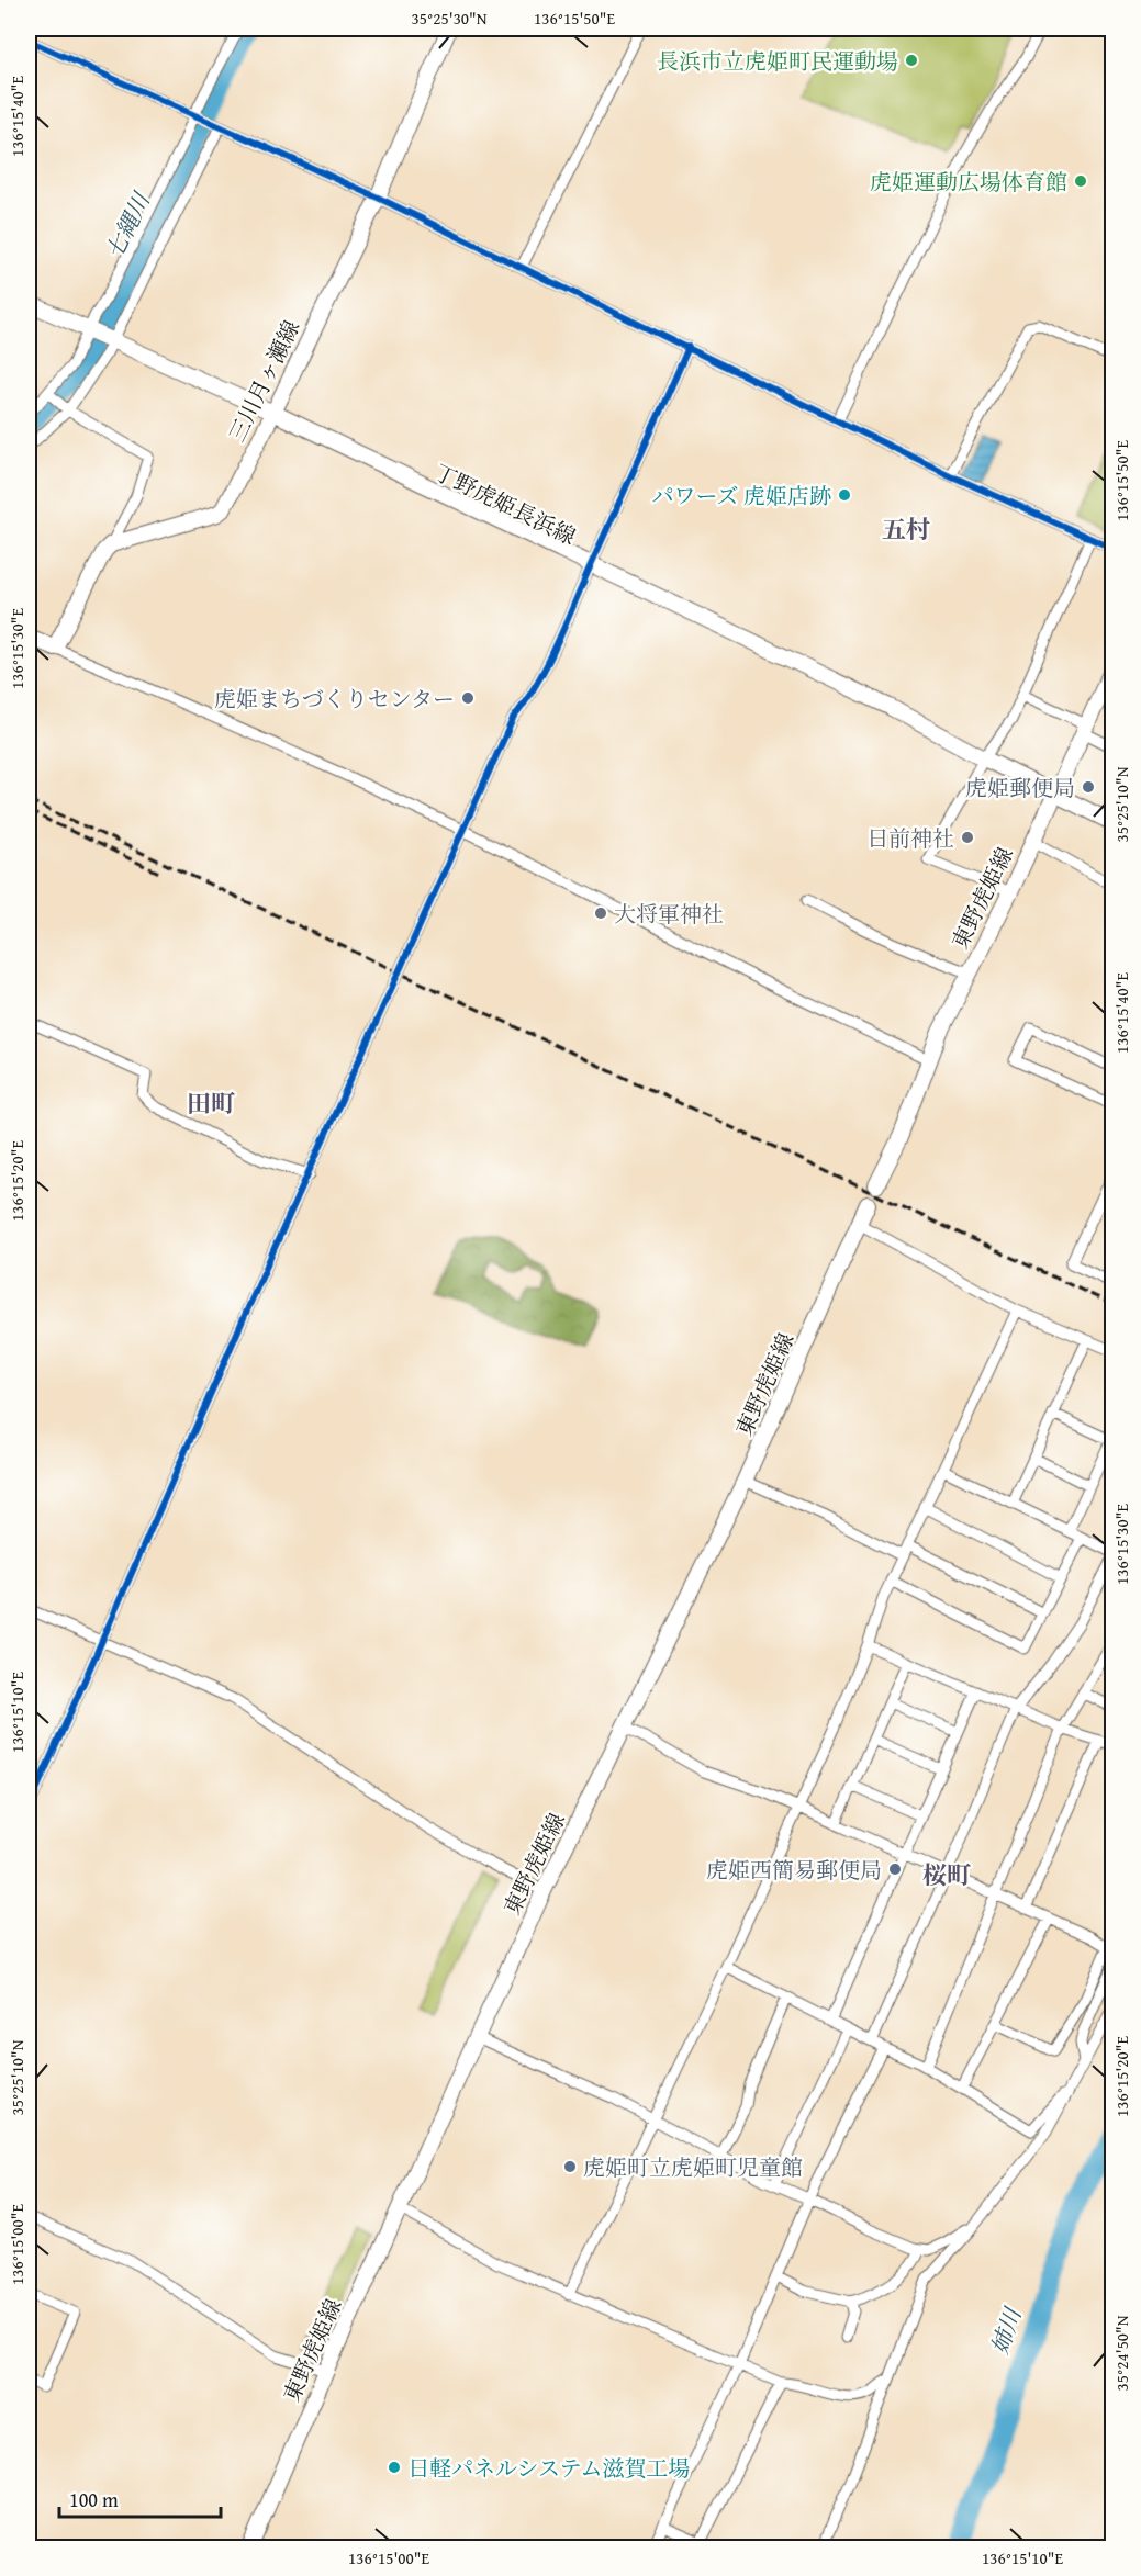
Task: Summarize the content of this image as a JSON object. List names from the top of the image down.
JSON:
{
  "streets": {
    "main road": ["三川月ヶ瀬線", "丁野虎姫長浜線", "東野虎姫線"]
  },
  "crossings": [
    ["三川月ヶ瀬線", "丁野虎姫長浜線"],
    ["丁野虎姫長浜線", "東野虎姫線"]
  ],
  "districts": ["五村", "田町", "桜町"],
  "water": ["七縄川", "姉川"],
  "places": [
    "長浜市立虎姫町民運動場",
    "虎姫運動広場体育館",
    "パワーズ 虎姫店跡",
    "虎姫まちづくりセンター",
    "虎姫郵便局",
    "日前神社",
    "大将軍神社",
    "虎姫西簡易郵便局",
    "虎姫町立虎姫町児童館",
    "日軽パネルシステム滋賀工場"
  ],
  "scale_bar": "100 m",
  "coordinates": [
    "35°25'30\"N",
    "136°15'50\"E",
    "136°15'40\"E",
    "136°15'30\"E",
    "35°25'10\"N",
    "136°15'20\"E",
    "136°15'10\"E",
    "136°15'00\"E",
    "35°24'50\"N"
  ]
}
